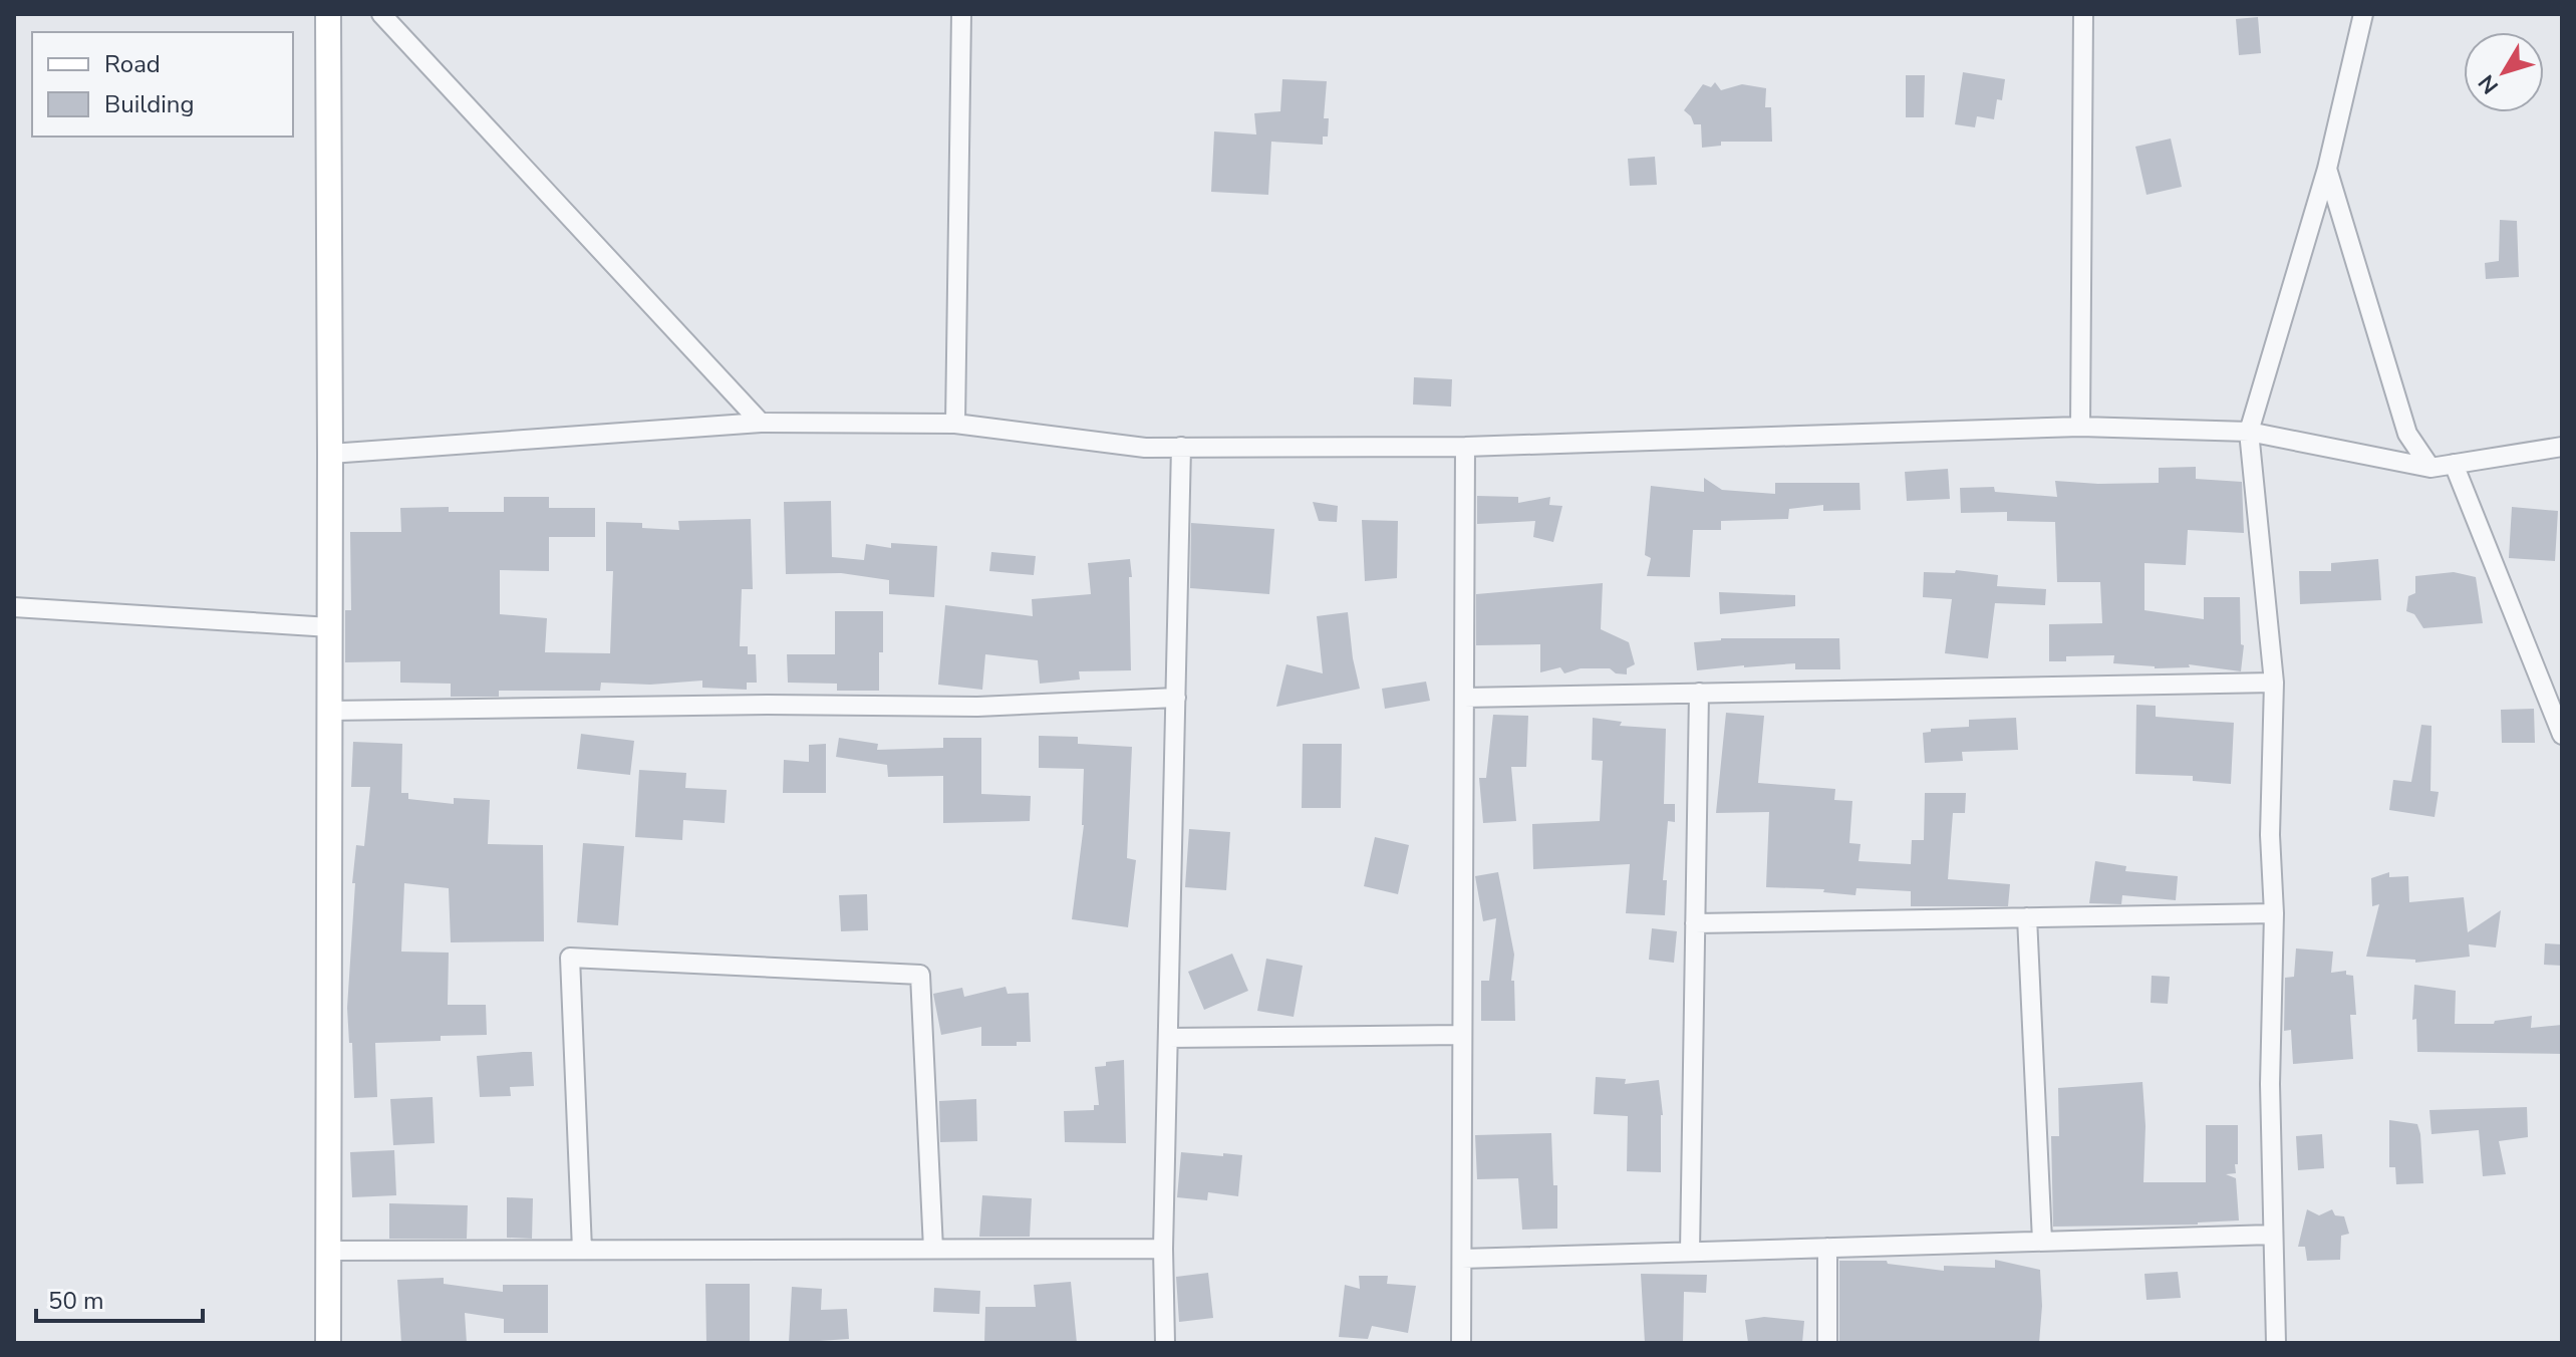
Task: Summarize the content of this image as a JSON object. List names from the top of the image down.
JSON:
{
  "legend": ["Road", "Building"],
  "scale_bar": "50 m",
  "north": "bottom left"
}
